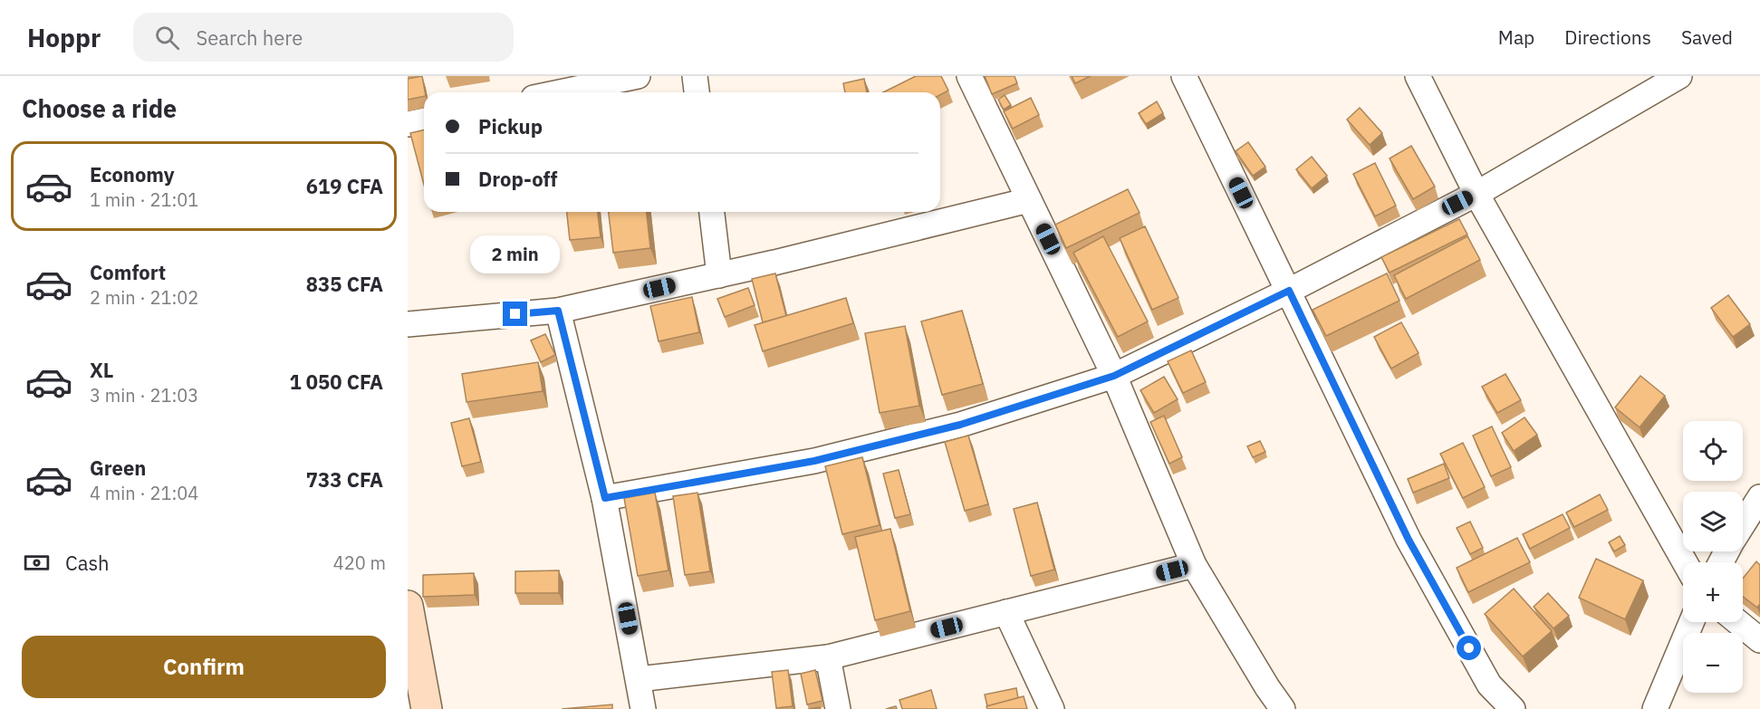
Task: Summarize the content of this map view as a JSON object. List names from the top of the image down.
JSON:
{
  "page": {
    "header": "Hoppr",
    "search": "Search here",
    "nav": ["Map", "Directions", "Saved"],
    "heading": "Choose a ride",
    "banner": ["Pickup", "Drop-off"],
    "list": [
      {
        "name": "Economy",
        "note": "1 min · 21:01",
        "value": "619 CFA"
      },
      {
        "name": "Comfort",
        "note": "2 min · 21:02",
        "value": "835 CFA"
      },
      {
        "name": "XL",
        "note": "3 min · 21:03",
        "value": "1 050 CFA"
      },
      {
        "name": "Green",
        "note": "4 min · 21:04",
        "value": "733 CFA"
      }
    ],
    "bubble": "2 min",
    "map_buttons": ["+", "−"],
    "pay": ["Cash", "420 m"],
    "buttons": "Confirm"
  }
}
